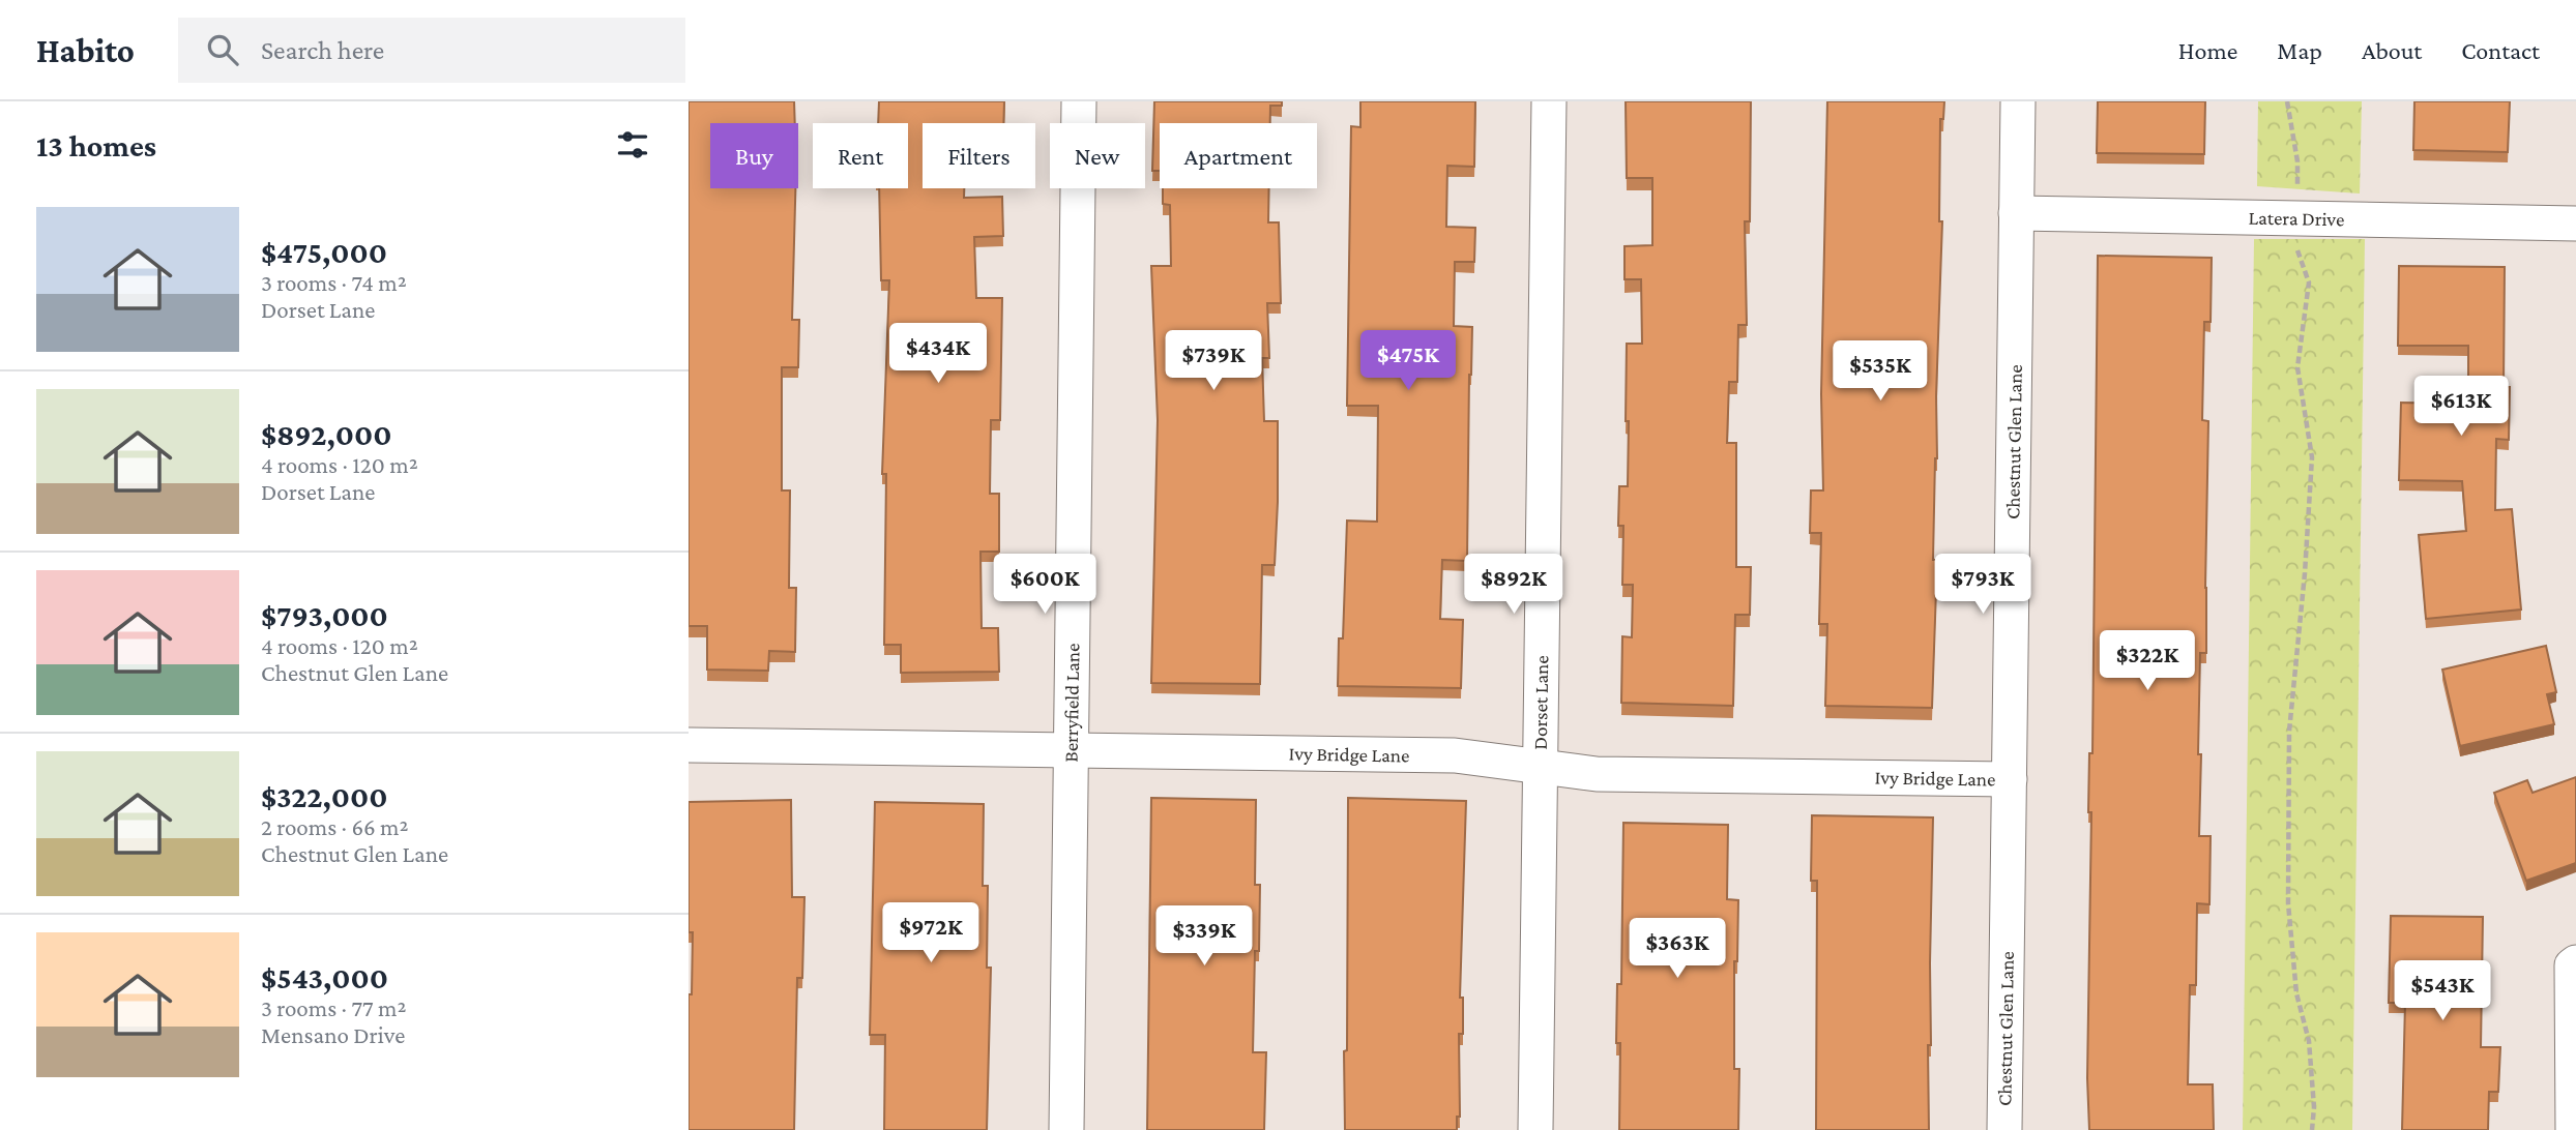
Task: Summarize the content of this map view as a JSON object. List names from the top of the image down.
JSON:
{
  "streets": {
    "street": [
      "Latera Drive",
      "Chestnut Glen Lane",
      "Berryfield Lane",
      "Dorset Lane",
      "Ivy Bridge Lane"
    ]
  },
  "crossings": [
    ["Latera Drive", "Chestnut Glen Lane"],
    ["Chestnut Glen Lane", "Ivy Bridge Lane"],
    ["Berryfield Lane", "Ivy Bridge Lane"],
    ["Dorset Lane", "Ivy Bridge Lane"]
  ],
  "page": {
    "header": "Habito",
    "search": "Search here",
    "nav": [
      "Home",
      "Map",
      "About",
      "Contact"
    ],
    "heading": "13 homes",
    "chip": [
      "Buy",
      "Rent",
      "Filters",
      "New",
      "Apartment"
    ],
    "list": [
      {
        "name": "$475,000",
        "note": "3 rooms · 74 m² · Dorset Lane"
      },
      {
        "name": "$892,000",
        "note": "4 rooms · 120 m² · Dorset Lane"
      },
      {
        "name": "$793,000",
        "note": "4 rooms · 120 m² · Chestnut Glen Lane"
      },
      {
        "name": "$322,000",
        "note": "2 rooms · 66 m² · Chestnut Glen Lane"
      },
      {
        "name": "$543,000",
        "note": "3 rooms · 77 m² · Mensano Drive"
      }
    ],
    "price": [
      "$434K",
      "$739K",
      "$475K",
      "$535K",
      "$613K",
      "$600K",
      "$892K",
      "$793K",
      "$322K",
      "$972K",
      "$339K",
      "$363K",
      "$543K"
    ]
  }
}
